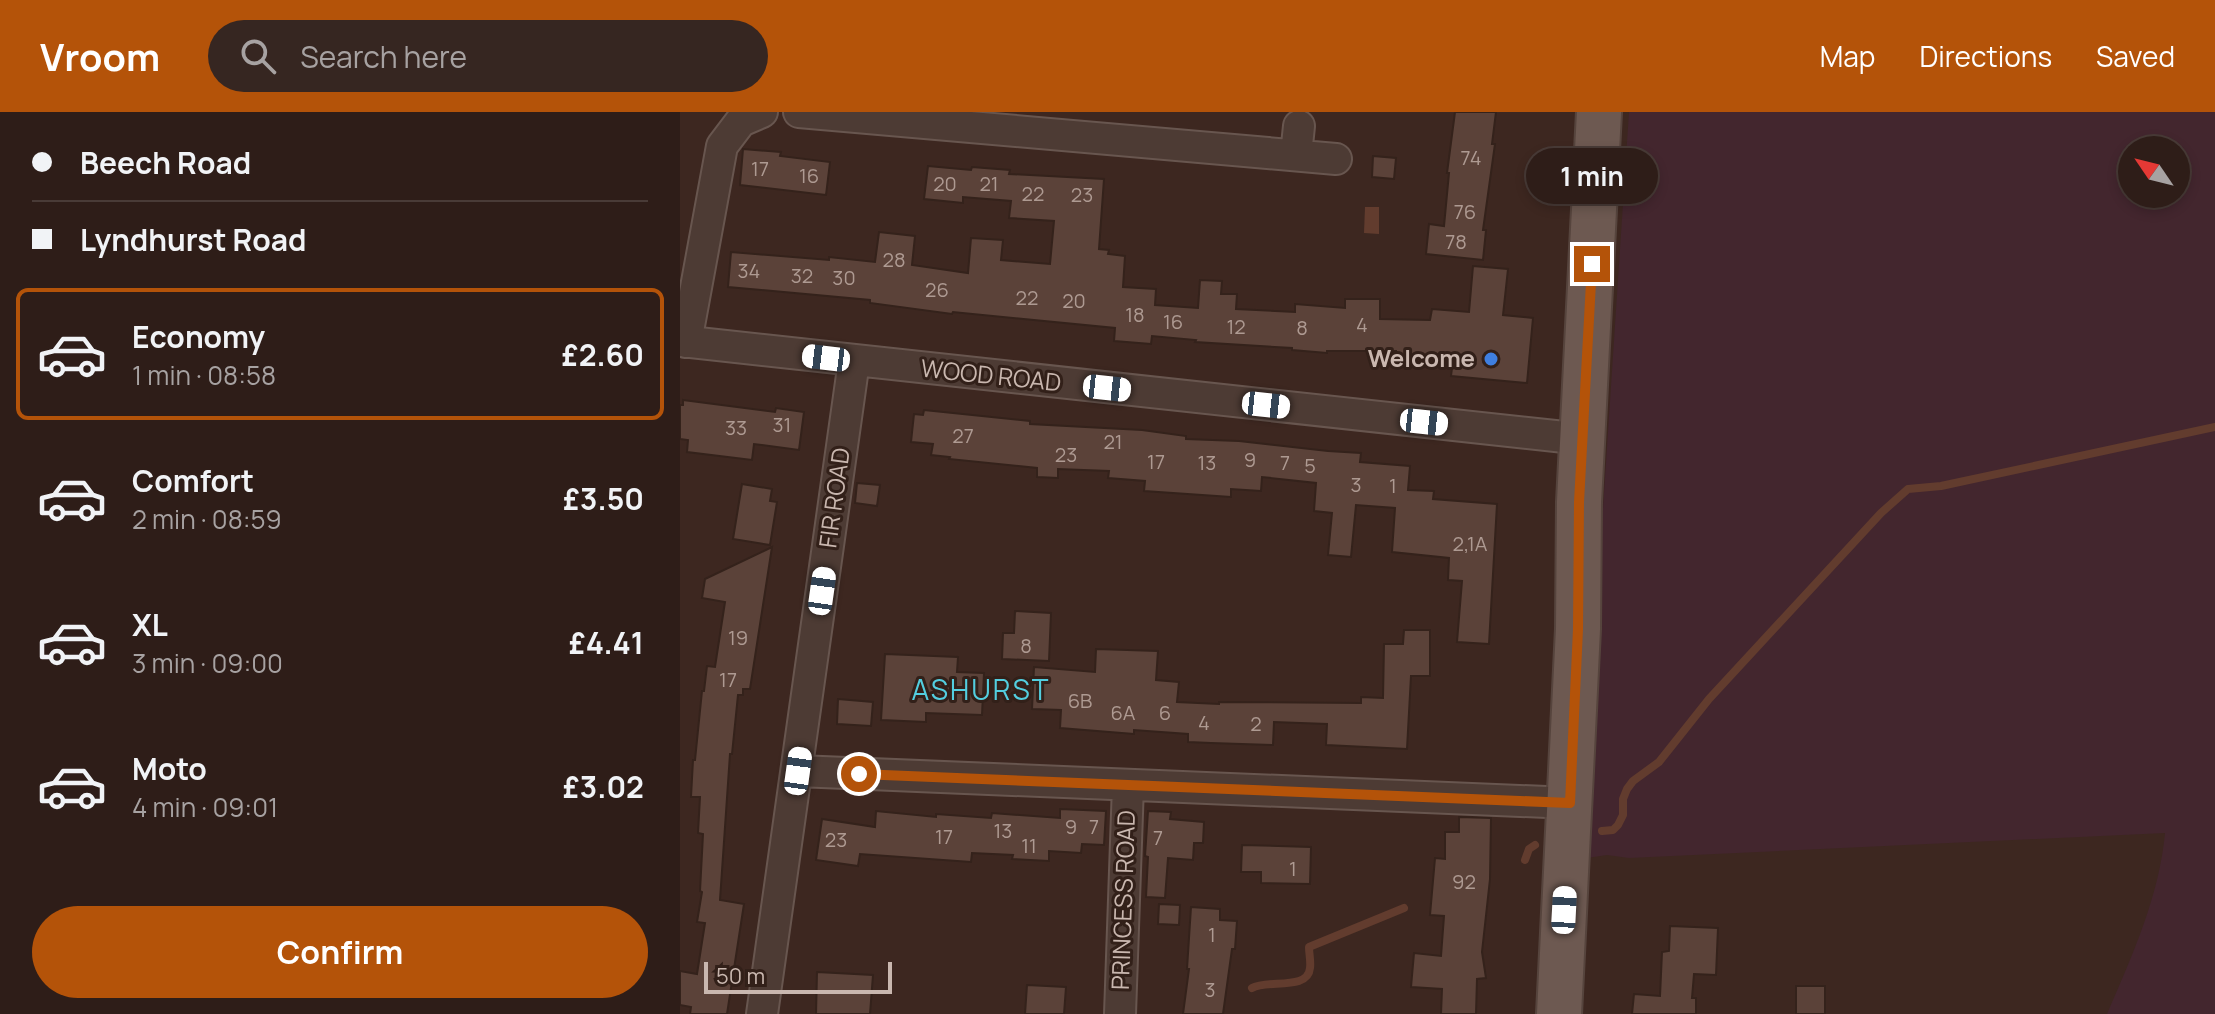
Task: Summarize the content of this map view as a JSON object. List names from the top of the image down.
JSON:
{
  "streets": {
    "street": ["WOOD ROAD", "FIR ROAD", "PRINCESS ROAD"]
  },
  "crossings": [
    ["WOOD ROAD", "FIR ROAD"]
  ],
  "districts": ["ASHURST"],
  "places": ["Welcome"],
  "house_numbers": [
    "74",
    "17",
    "16",
    "20",
    "21",
    "22",
    "23",
    "76",
    "78",
    "28",
    "34",
    "32",
    "30",
    "26",
    "22",
    "20",
    "18",
    "16",
    "4",
    "12",
    "8",
    "31",
    "33",
    "27",
    "21",
    "23",
    "9",
    "17",
    "13",
    "7",
    "5",
    "3",
    "1",
    "2,1A",
    "19",
    "8",
    "17",
    "6B",
    "6A",
    "6",
    "4",
    "2",
    "9",
    "7",
    "13",
    "17",
    "7",
    "23",
    "11",
    "1",
    "92",
    "1",
    "3"
  ],
  "scale_bar": "50 m",
  "north": "top left",
  "page": {
    "header": "Vroom",
    "search": "Search here",
    "nav": ["Map", "Directions", "Saved"],
    "banner": ["Beech Road", "Lyndhurst Road"],
    "bubble": "1 min",
    "list": [
      {
        "name": "Economy",
        "note": "1 min · 08:58",
        "value": "£2.60"
      },
      {
        "name": "Comfort",
        "note": "2 min · 08:59",
        "value": "£3.50"
      },
      {
        "name": "XL",
        "note": "3 min · 09:00",
        "value": "£4.41"
      },
      {
        "name": "Moto",
        "note": "4 min · 09:01",
        "value": "£3.02"
      }
    ],
    "buttons": "Confirm",
    "scale": "50 m"
  }
}
